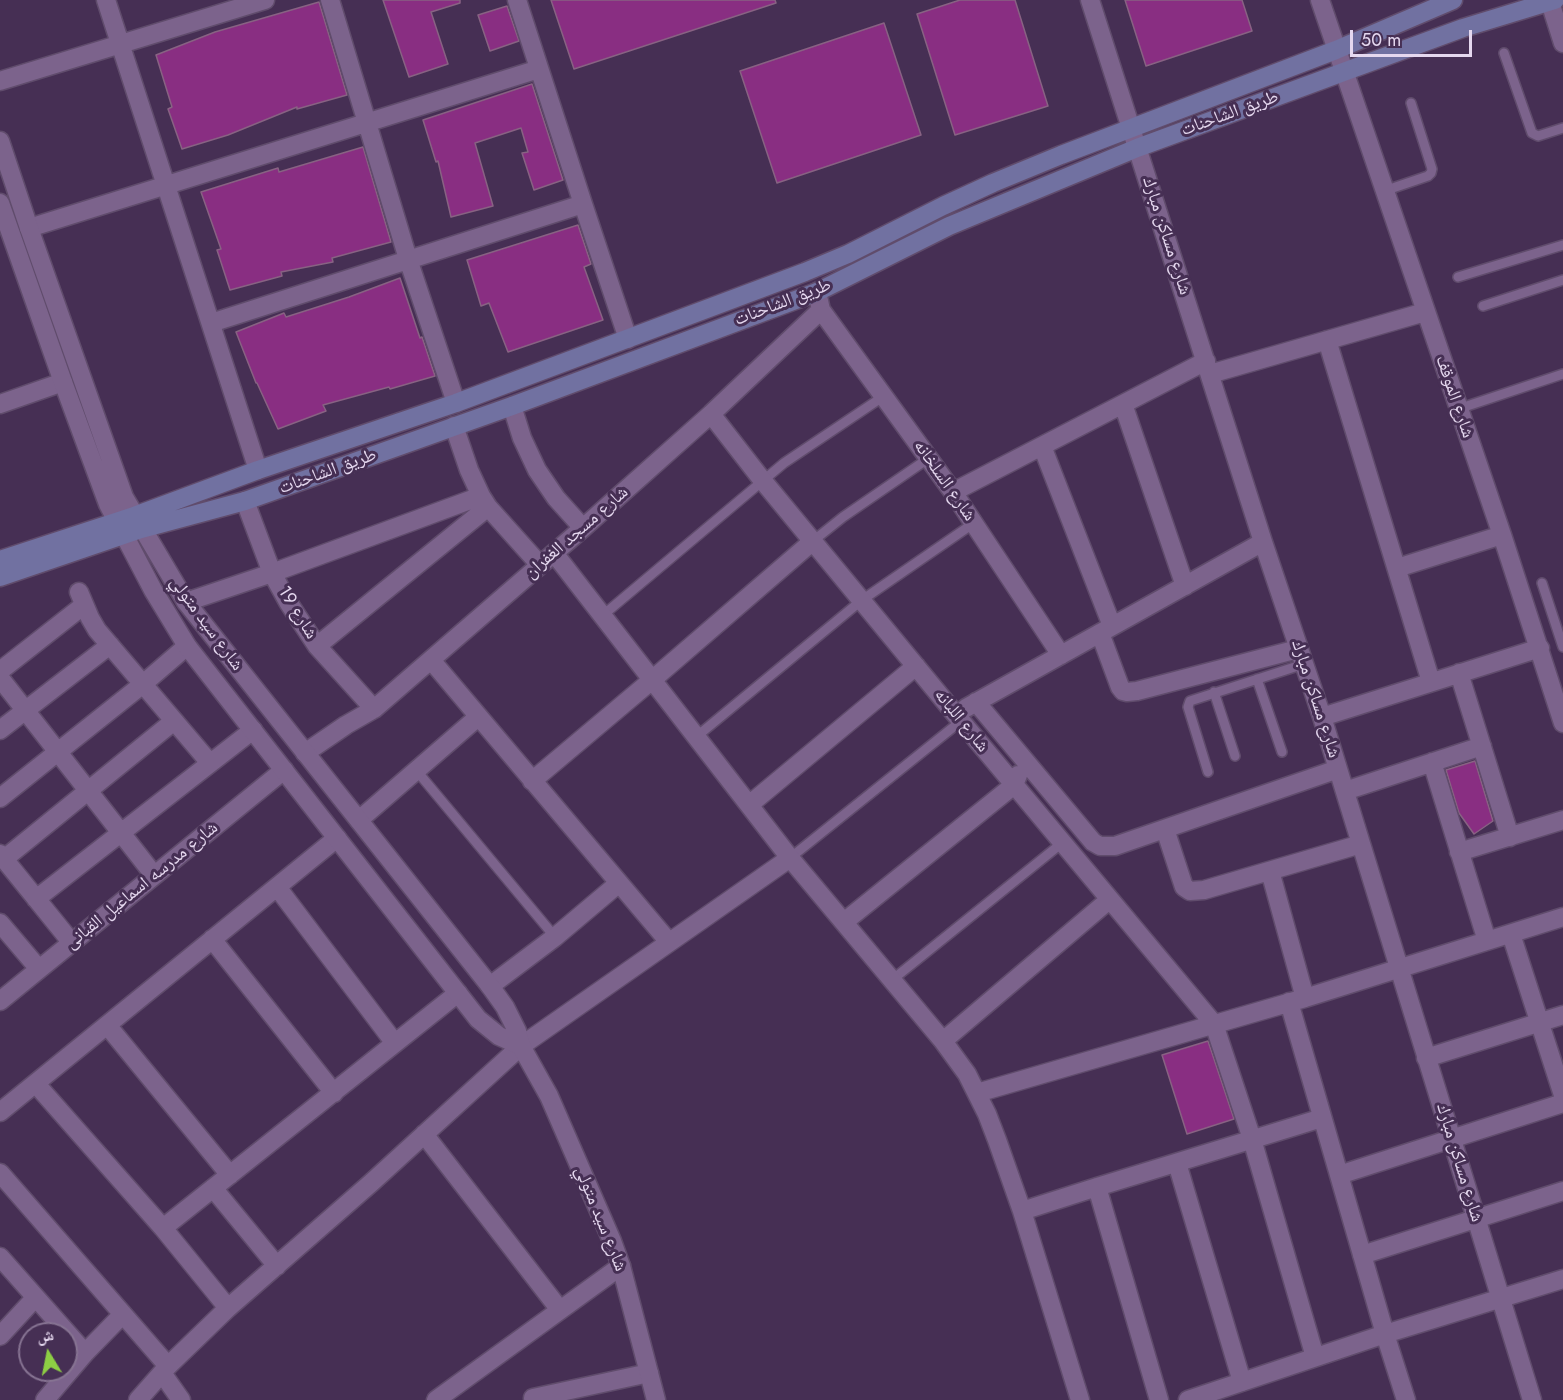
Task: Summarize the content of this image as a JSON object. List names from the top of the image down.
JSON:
{
  "streets": {
    "main road": ["طريق الشاحنات"],
    "street": [
      "شارع مساكن مبارك",
      "شارع الموقف",
      "شارع السلخانه",
      "شارع مسجد الغفران",
      "شارع 19",
      "شارع سيد متولي",
      "شارع اللبانه",
      "شارع مدرسه اسماعيل القبانى"
    ]
  },
  "crossings": [
    ["طريق الشاحنات", "شارع مساكن مبارك"],
    ["طريق الشاحنات", "شارع الموقف"],
    ["طريق الشاحنات", "شارع 19"],
    ["طريق الشاحنات", "شارع سيد متولي"],
    ["شارع السلخانه", "شارع مسجد الغفران"],
    ["شارع مسجد الغفران", "شارع 19"],
    ["شارع مسجد الغفران", "شارع سيد متولي"],
    ["شارع مسجد الغفران", "شارع اللبانه"],
    ["شارع سيد متولي", "شارع مدرسه اسماعيل القبانى"]
  ],
  "scale_bar": "50 m",
  "north": "top"
}
